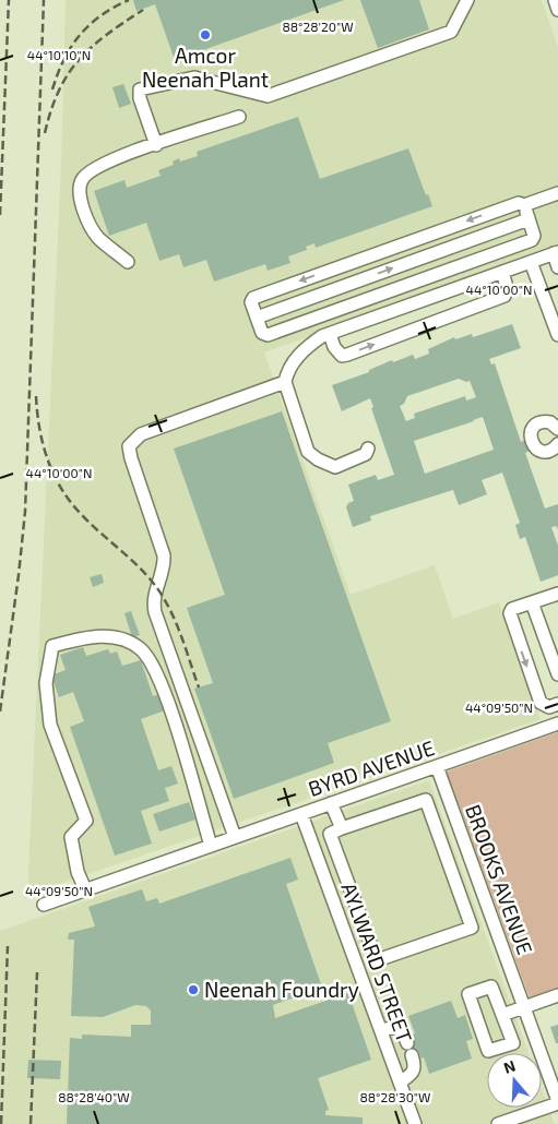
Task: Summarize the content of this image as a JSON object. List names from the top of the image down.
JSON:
{
  "streets": {
    "street": ["BYRD AVENUE", "BROOKS AVENUE", "AYLWARD STREET"]
  },
  "crossings": [
    ["BYRD AVENUE", "BROOKS AVENUE"],
    ["BYRD AVENUE", "AYLWARD STREET"]
  ],
  "places": ["Amcor Neenah Plant", "Neenah Foundry"],
  "north": "top",
  "coordinates": [
    "88°28'20\"W",
    "44°10'10\"N",
    "44°10'00\"N",
    "44°09'50\"N",
    "88°28'40\"W",
    "88°28'30\"W"
  ]
}
